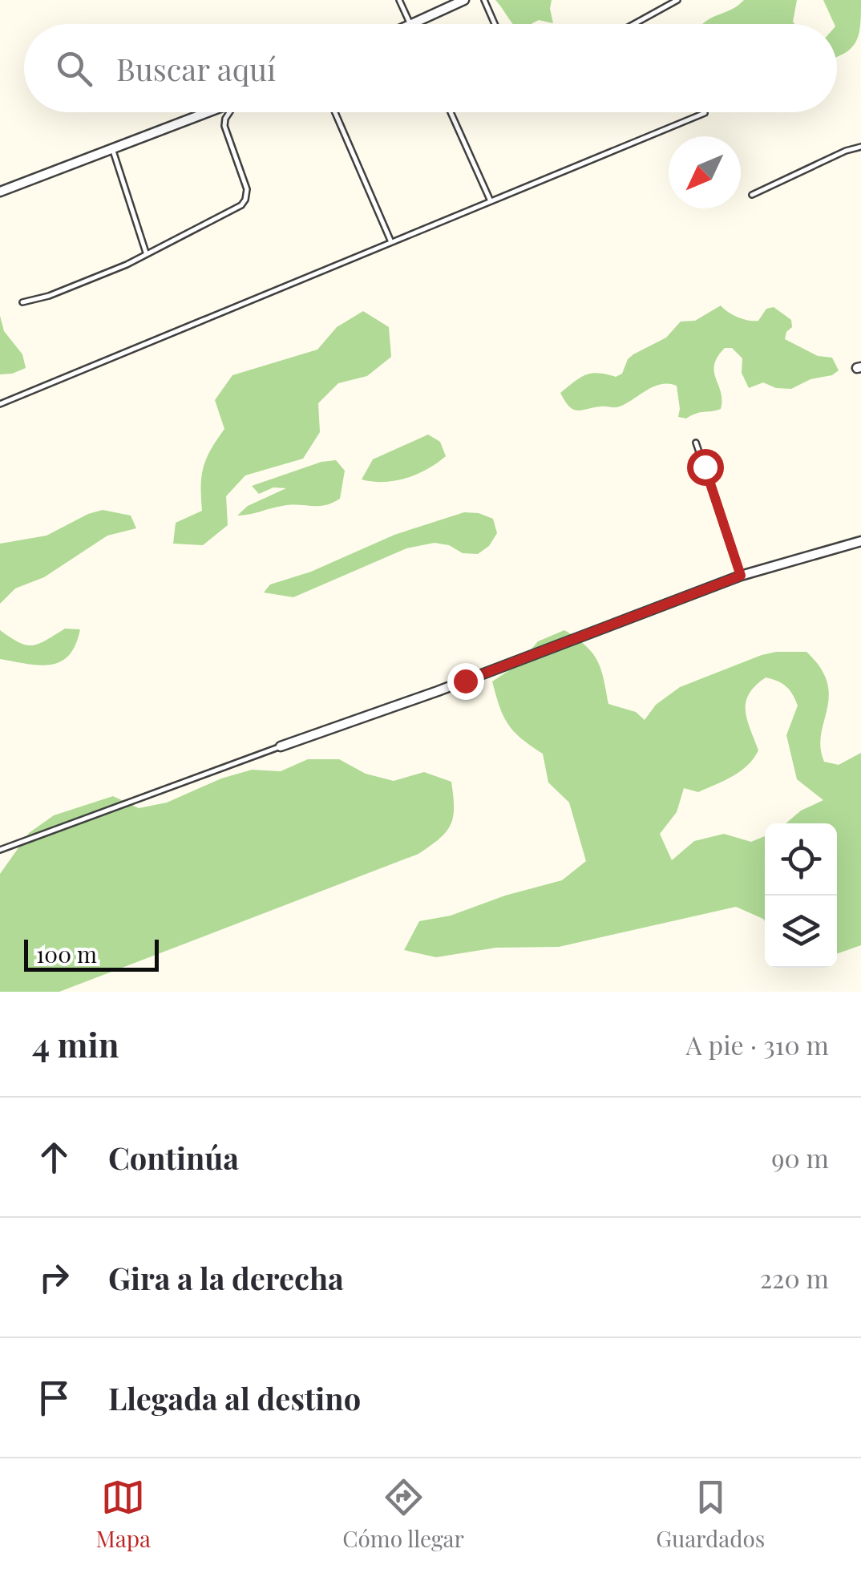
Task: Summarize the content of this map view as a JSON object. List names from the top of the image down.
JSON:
{
  "scale_bar": "100 m",
  "north": "bottom left",
  "page": {
    "search": "Buscar aquí",
    "scale": "100 m",
    "heading": ["4 min", "A pie · 310 m"],
    "list": [
      ["Continúa", "90 m"],
      ["Gira a la derecha", "220 m"],
      "Llegada al destino"
    ],
    "nav": ["Mapa", "Cómo llegar", "Guardados"]
  }
}
